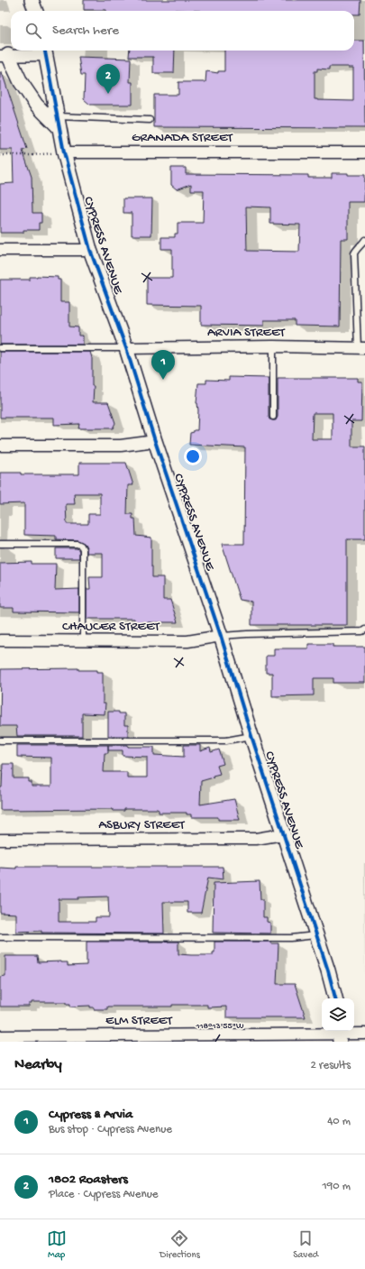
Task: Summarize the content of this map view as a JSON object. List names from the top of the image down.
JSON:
{
  "streets": {
    "street": [
      "GRANADA STREET",
      "CYPRESS AVENUE",
      "ARVIA STREET",
      "CHAUCER STREET",
      "ASBURY STREET",
      "ELM STREET"
    ]
  },
  "crossings": [
    ["GRANADA STREET", "CYPRESS AVENUE"],
    ["CYPRESS AVENUE", "ARVIA STREET"],
    ["CYPRESS AVENUE", "CHAUCER STREET"],
    ["CYPRESS AVENUE", "ASBURY STREET"]
  ],
  "page": {
    "search": "Search here",
    "pins": ["2", "1"],
    "heading": ["Nearby", "2 results"],
    "list": [
      {
        "mark": "1",
        "name": "Cypress & Arvia",
        "note": "Bus stop · Cypress Avenue",
        "value": "40 m"
      },
      {
        "mark": "2",
        "name": "1802 Roasters",
        "note": "Place · Cypress Avenue",
        "value": "190 m"
      }
    ],
    "nav": ["Map", "Directions", "Saved"]
  },
  "coordinates": ["118°13'55\"W"]
}
